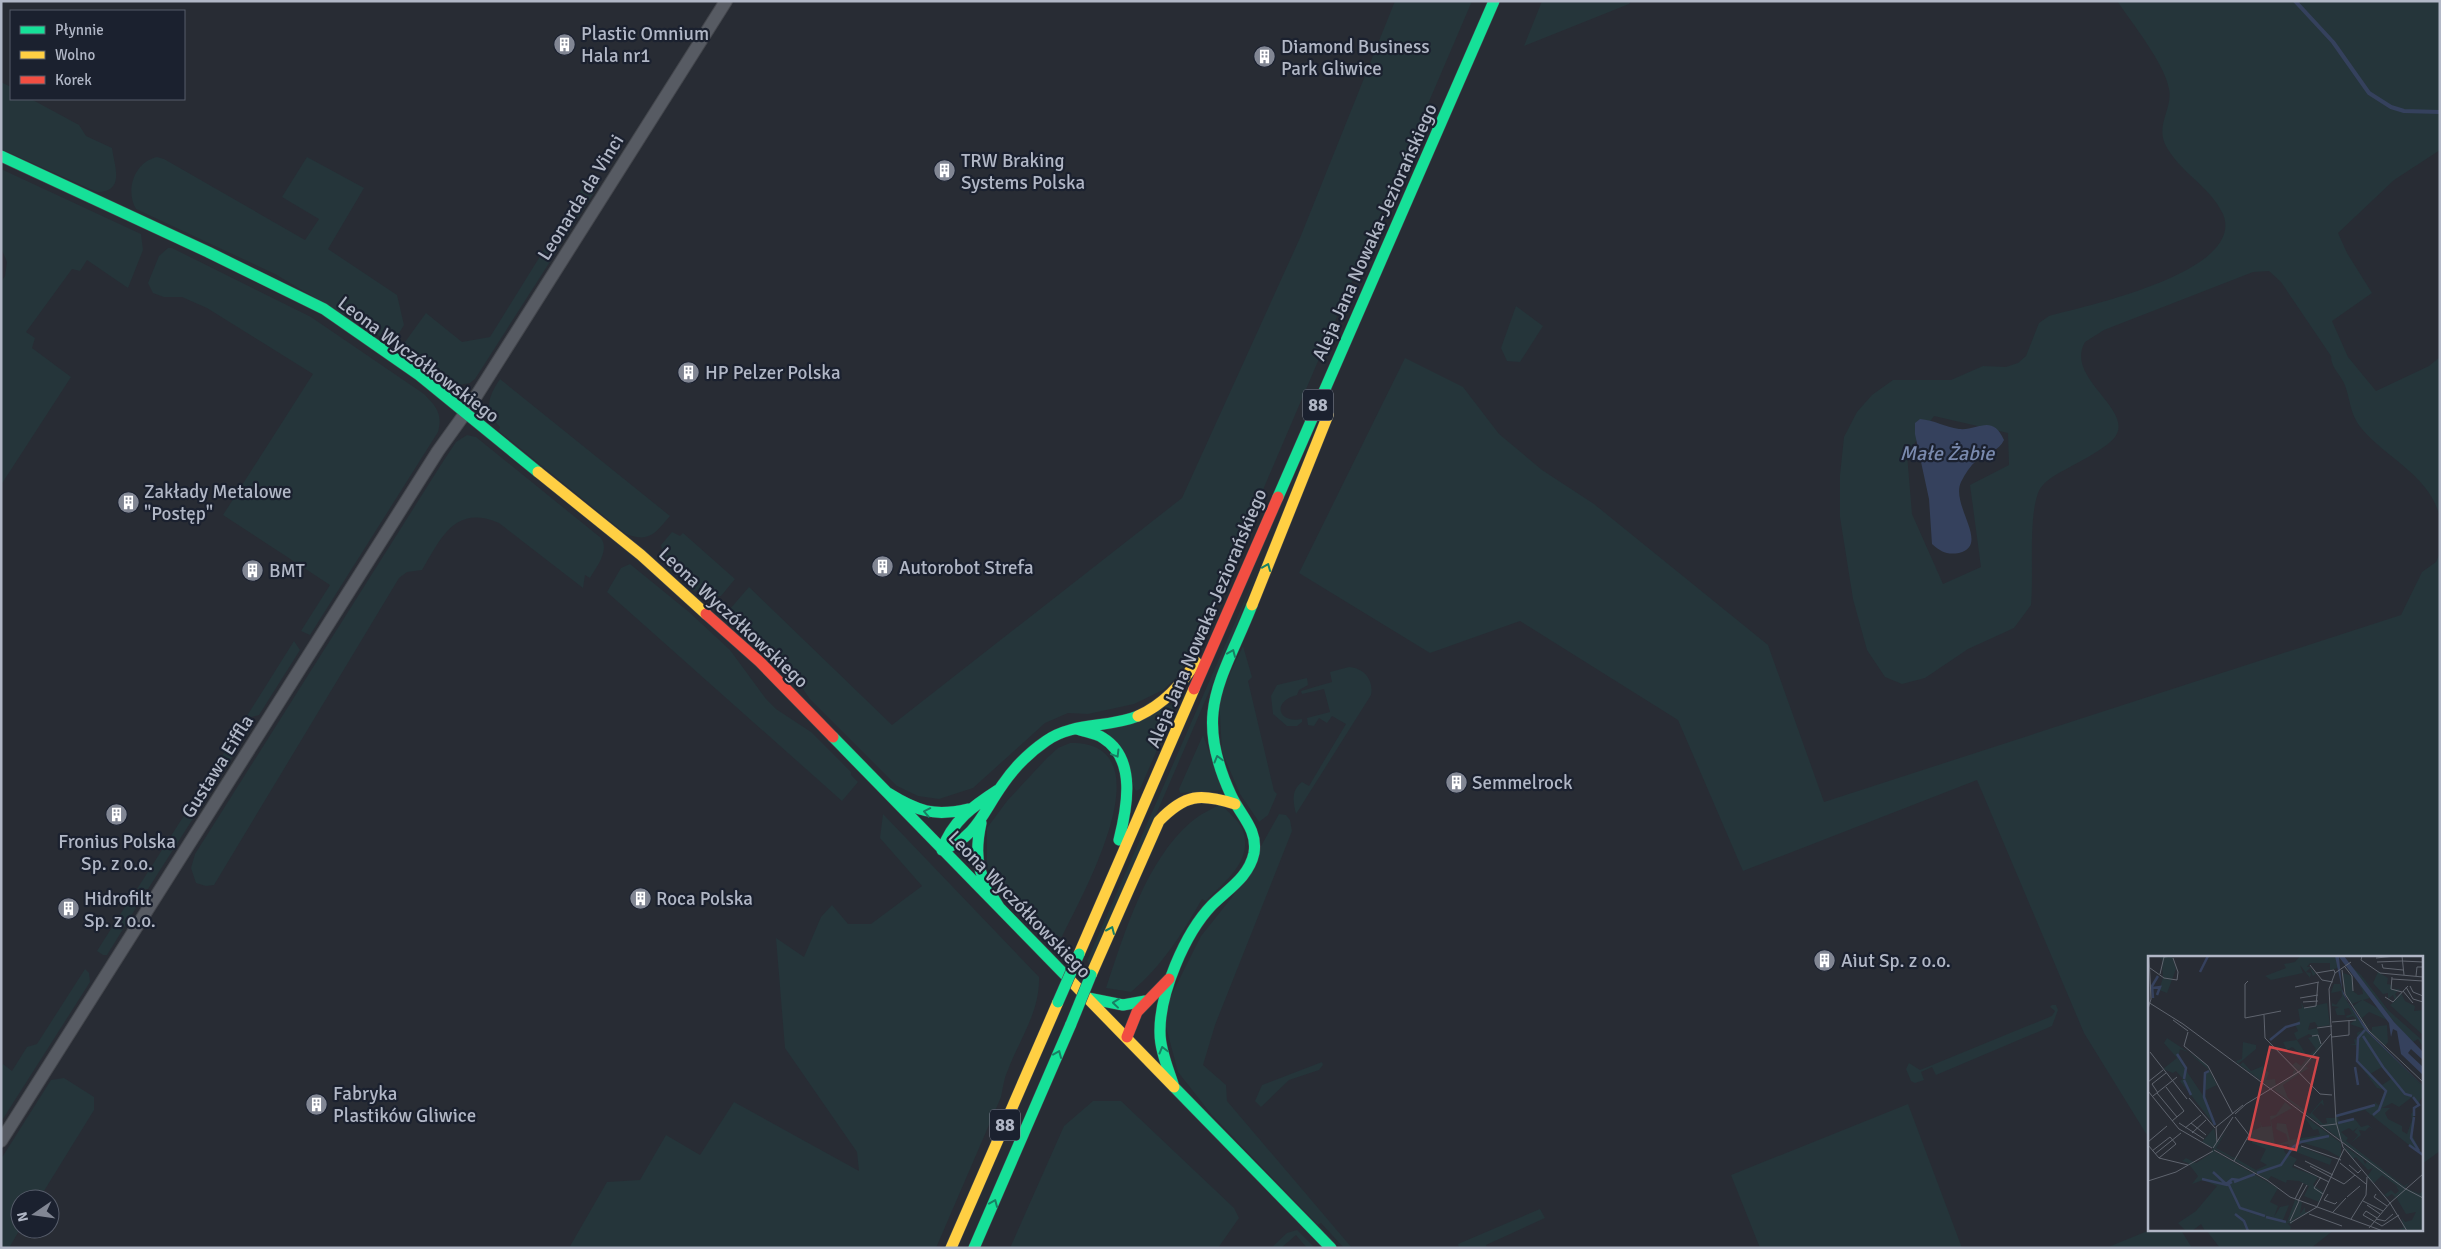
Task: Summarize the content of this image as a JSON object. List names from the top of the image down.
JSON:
{
  "streets": {
    "main road": ["Aleja Jana Nowaka-Jeziorańskiego", "Leona Wyczółkowskiego", "88"],
    "street": ["Leonarda da Vinci", "Gustawa Eiffla"]
  },
  "crossings": [
    ["Leonarda da Vinci", "Leona Wyczółkowskiego"],
    ["Leonarda da Vinci", "Gustawa Eiffla"],
    ["Leona Wyczółkowskiego", "Gustawa Eiffla"]
  ],
  "water": ["Małe Żabie"],
  "places": {
    "building": [
      "Plastic Omnium Hala nr1",
      "Diamond Business Park Gliwice",
      "TRW Braking Systems Polska",
      "HP Pelzer Polska",
      "Zakłady Metalowe \"Postęp\"",
      "Autorobot Strefa",
      "BMT",
      "Semmelrock",
      "Fronius Polska Sp. z o.o.",
      "Roca Polska",
      "Hidrofilt Sp. z o.o.",
      "Aiut Sp. z o.o.",
      "Fabryka Plastików Gliwice"
    ]
  },
  "legend": ["Płynnie", "Wolno", "Korek"],
  "north": "left"
}
